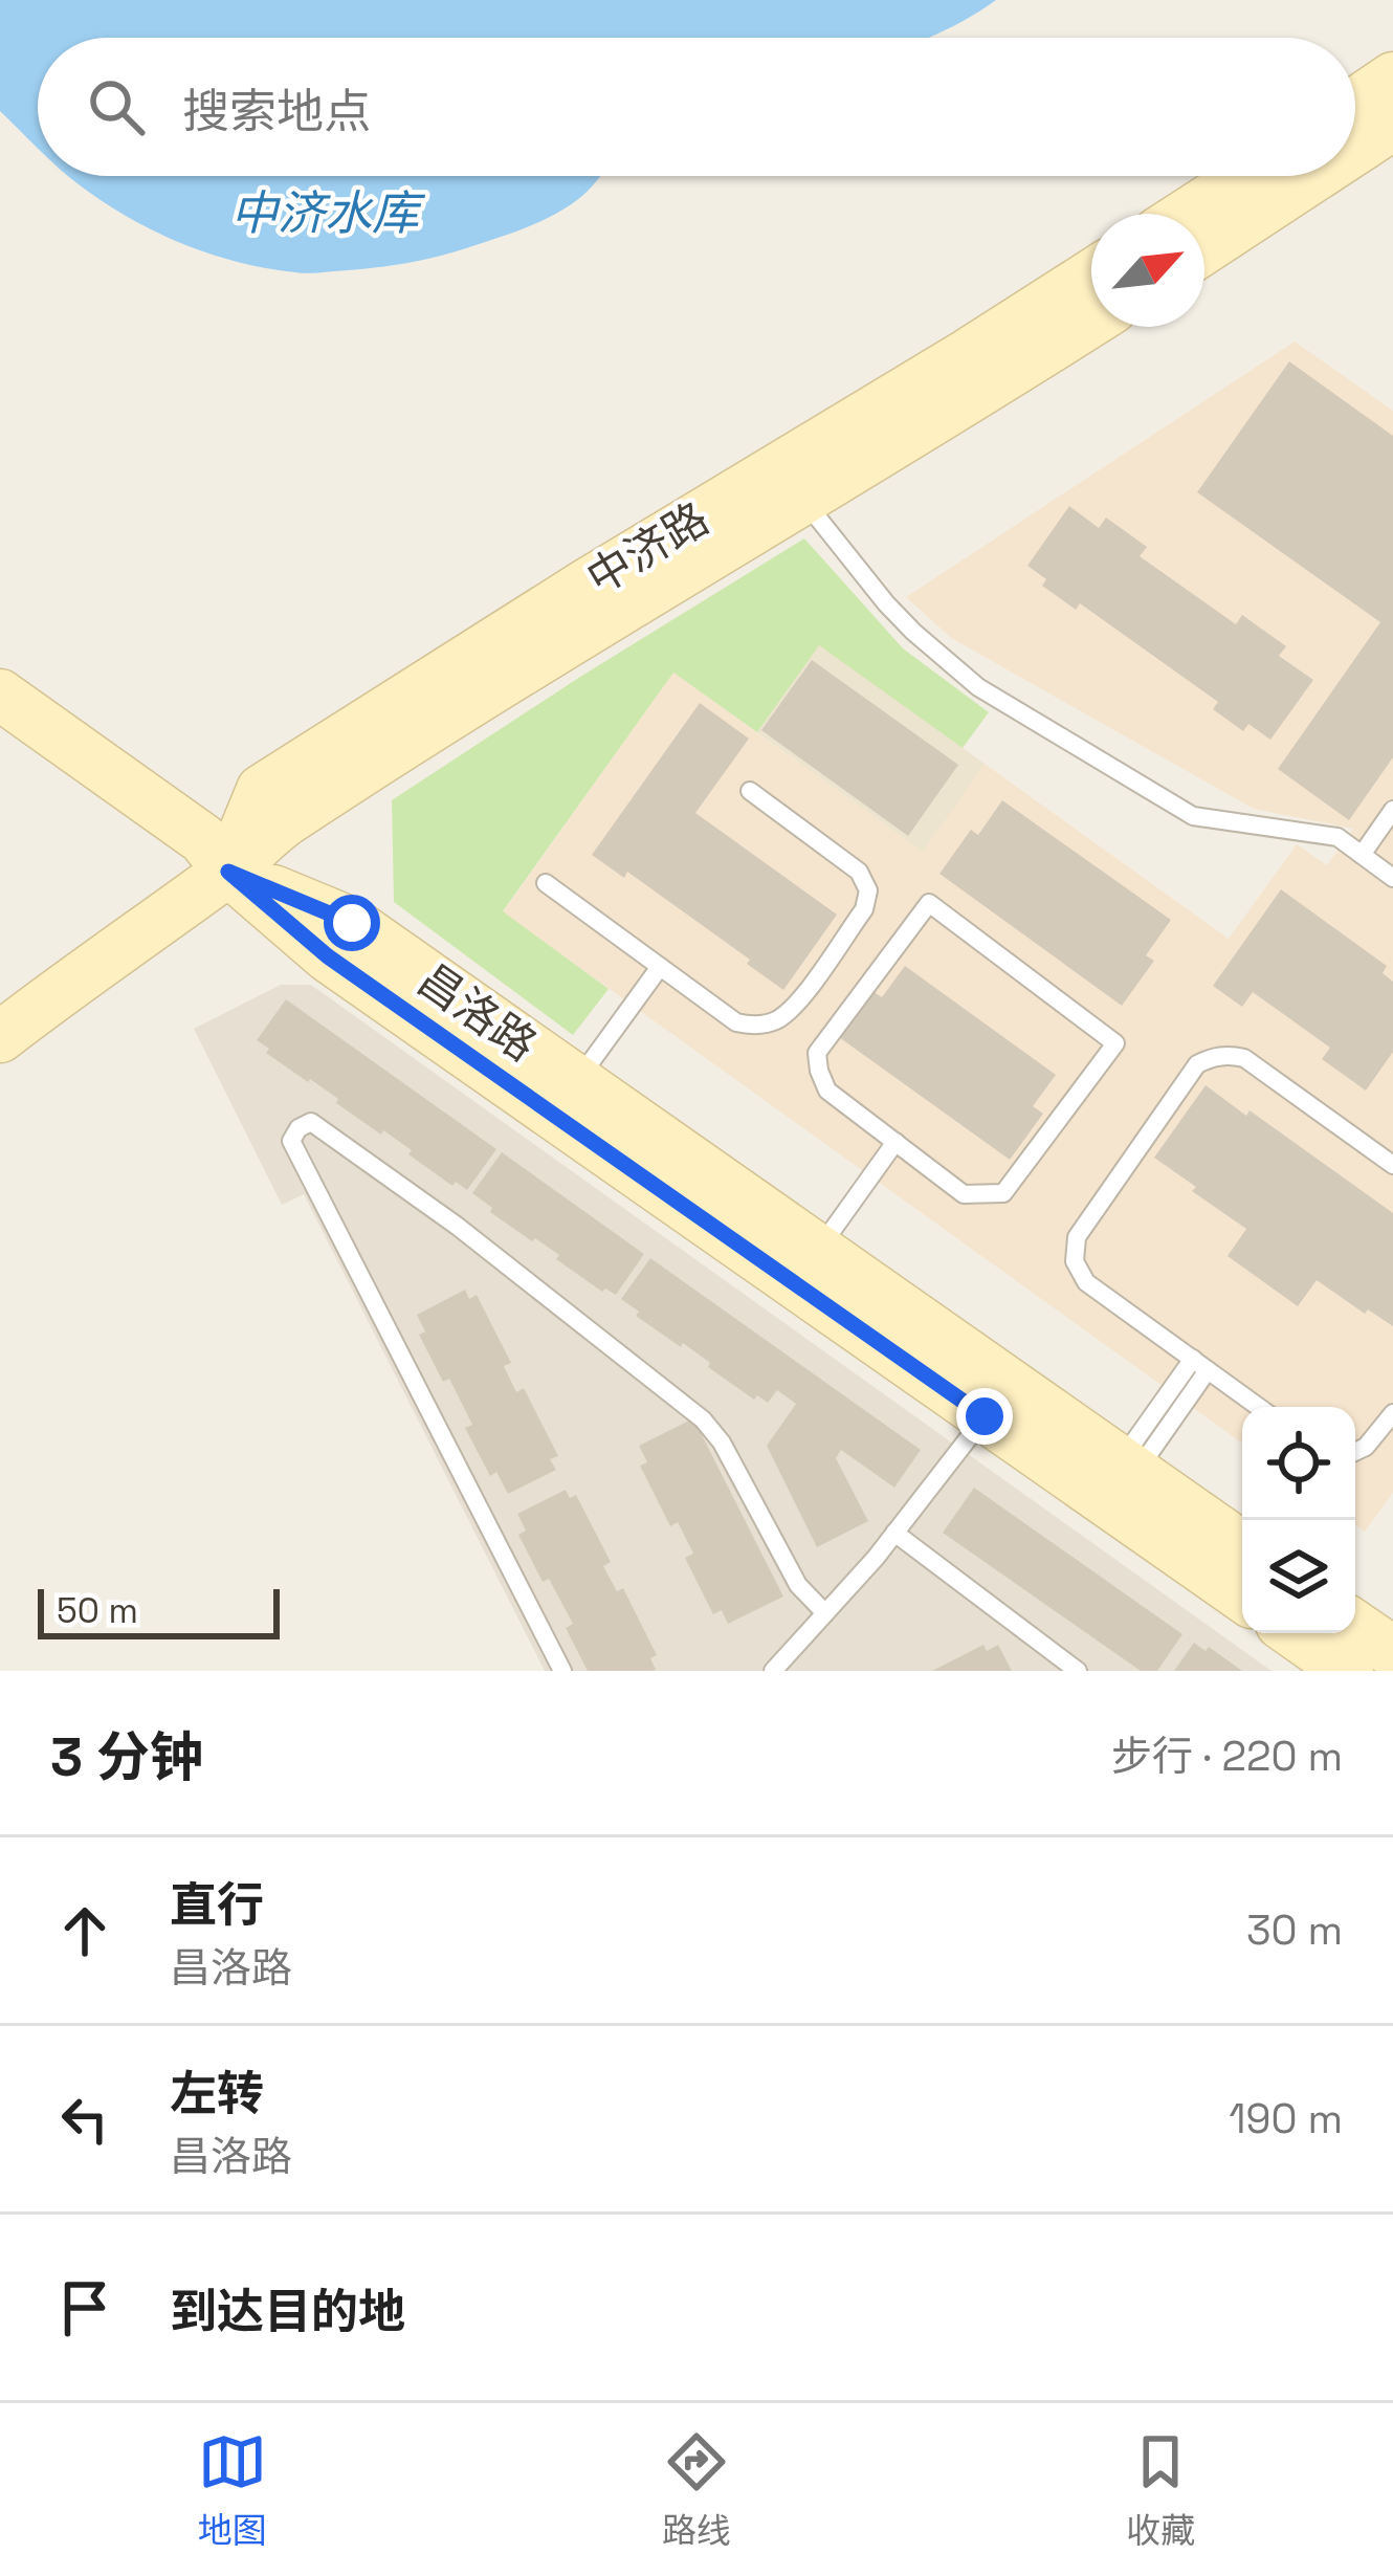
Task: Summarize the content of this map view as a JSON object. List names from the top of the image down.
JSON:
{
  "streets": {
    "street": ["中济路", "昌洛路"]
  },
  "crossings": [
    ["中济路", "昌洛路"]
  ],
  "water": ["中济水库"],
  "scale_bar": "50 m",
  "north": "top right",
  "page": {
    "search": "搜索地点",
    "scale": "50 m",
    "heading": ["3 分钟", "步行 · 220 m"],
    "list": [
      ["直行", "昌洛路", "30 m"],
      ["左转", "昌洛路", "190 m"],
      "到达目的地"
    ],
    "nav": ["地图", "路线", "收藏"]
  }
}
